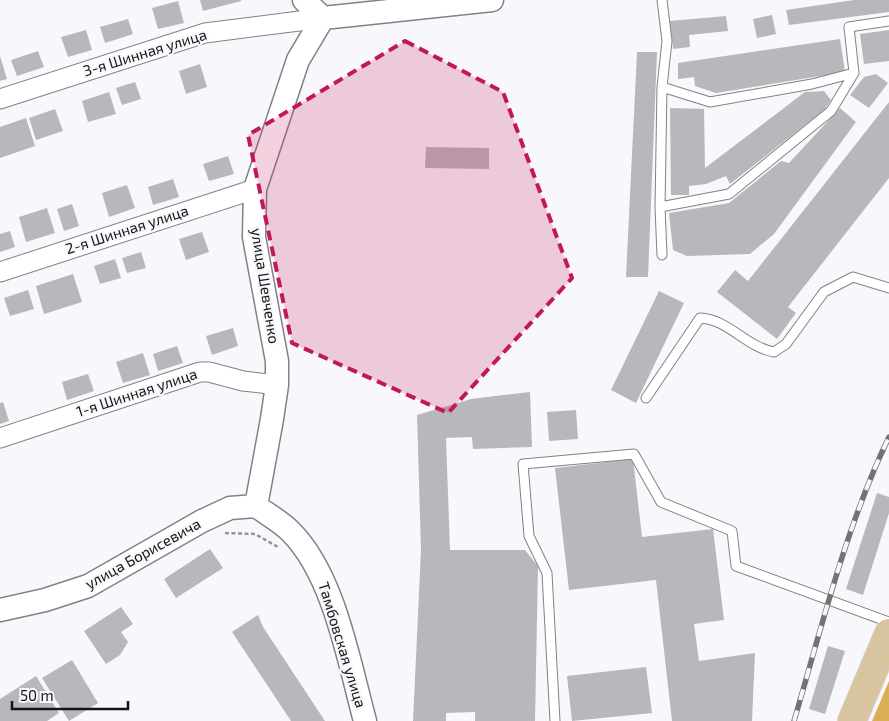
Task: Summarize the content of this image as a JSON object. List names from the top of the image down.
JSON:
{
  "streets": {
    "street": [
      "3-я Шинная улица",
      "2-я Шинная улица",
      "улица Шевченко",
      "1-я Шинная улица",
      "улица Борисевича",
      "Тамбовская улица"
    ]
  },
  "crossings": [
    ["3-я Шинная улица", "улица Шевченко"],
    ["2-я Шинная улица", "улица Шевченко"],
    ["улица Шевченко", "1-я Шинная улица"],
    ["улица Шевченко", "улица Борисевича"],
    ["улица Шевченко", "Тамбовская улица"],
    ["улица Борисевича", "Тамбовская улица"]
  ],
  "scale_bar": "50 m"
}
